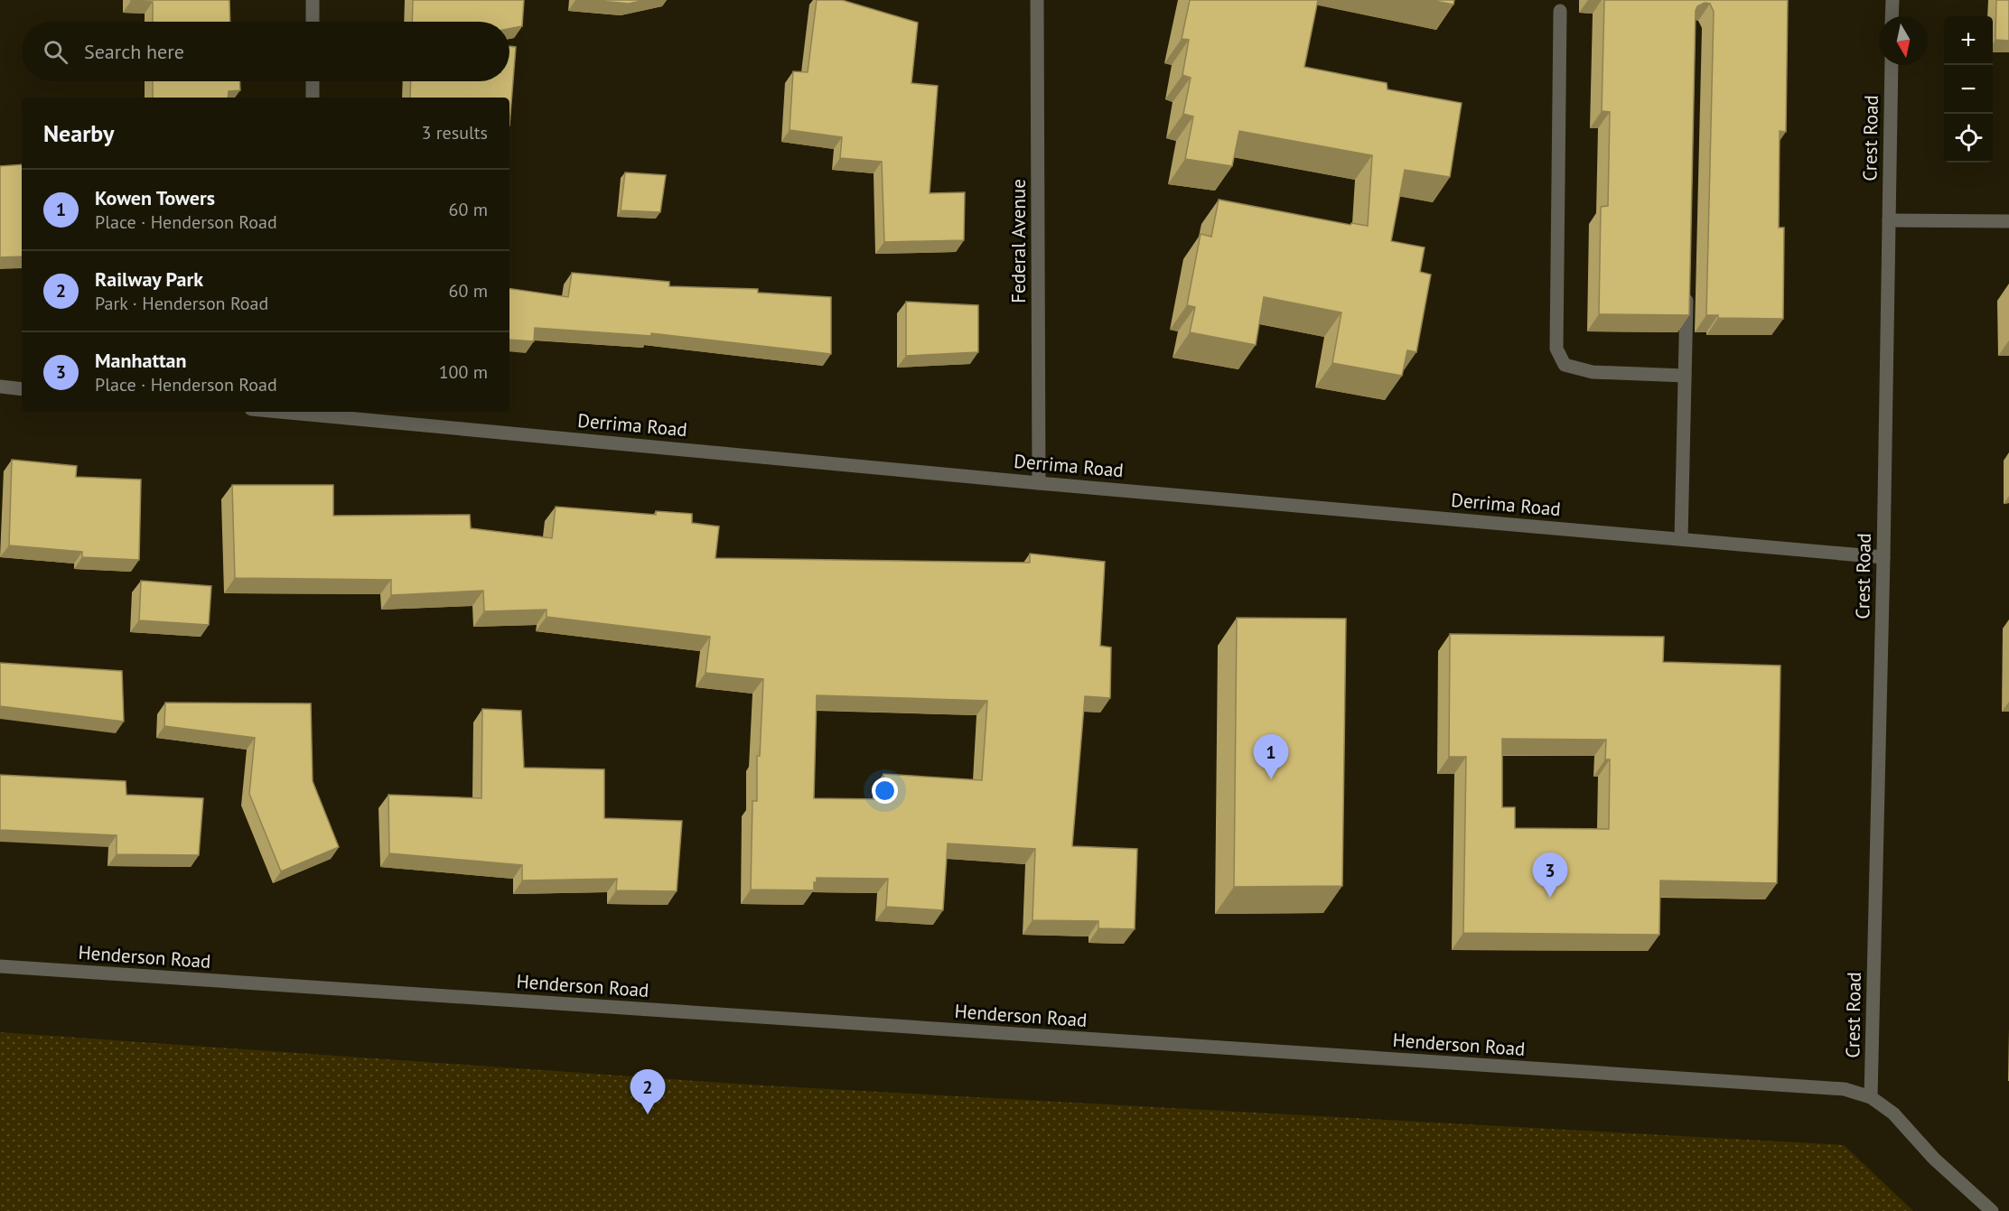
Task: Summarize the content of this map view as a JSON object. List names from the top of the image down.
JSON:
{
  "streets": {
    "street": [
      "Crest Road",
      "Federal Avenue",
      "Derrima Road",
      "Henderson Road"
    ]
  },
  "crossings": [
    ["Crest Road", "Derrima Road"],
    ["Crest Road", "Henderson Road"],
    ["Federal Avenue", "Derrima Road"]
  ],
  "north": "bottom",
  "page": {
    "map_buttons": ["+", "−"],
    "search": "Search here",
    "heading": ["Nearby", "3 results"],
    "list": [
      {
        "mark": "1",
        "name": "Kowen Towers",
        "note": "Place · Henderson Road",
        "value": "60 m"
      },
      {
        "mark": "2",
        "name": "Railway Park",
        "note": "Park · Henderson Road",
        "value": "60 m"
      },
      {
        "mark": "3",
        "name": "Manhattan",
        "note": "Place · Henderson Road",
        "value": "100 m"
      }
    ],
    "pins": ["1", "3", "2"]
  }
}
